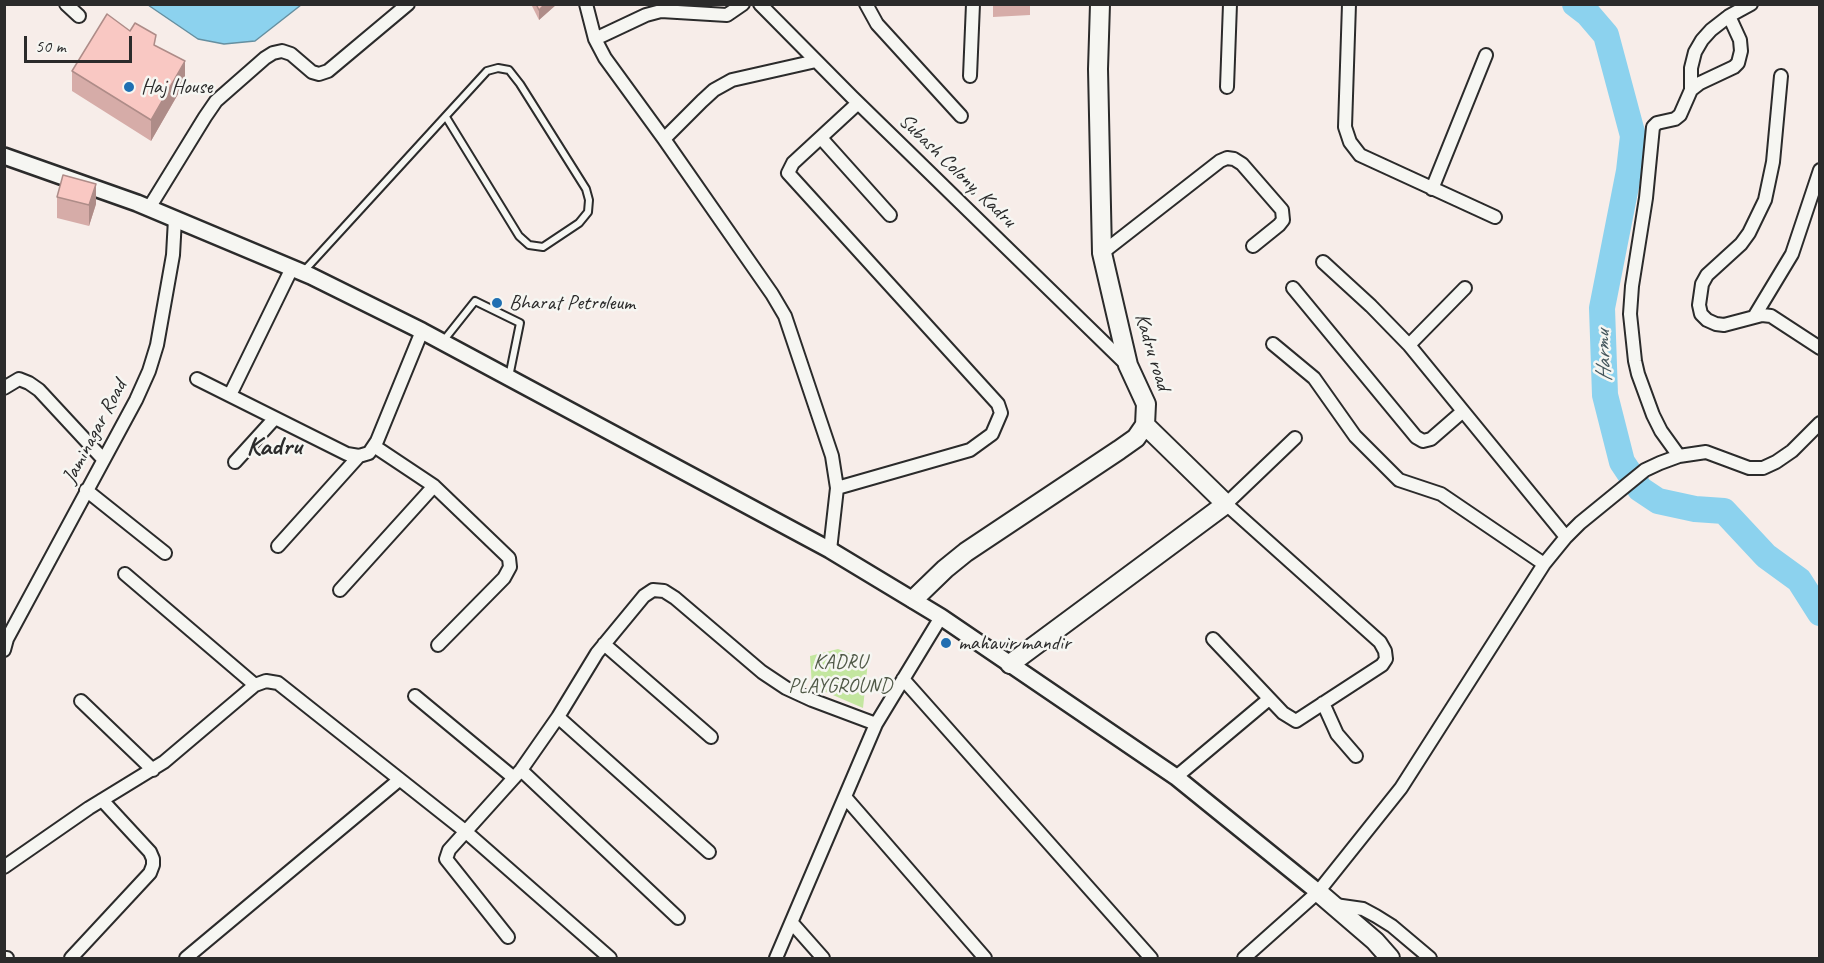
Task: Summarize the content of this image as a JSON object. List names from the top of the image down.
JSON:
{
  "streets": {
    "main road": ["Kadru road"],
    "street": ["Subash Colony, Kadru", "Jaminagar Road"]
  },
  "crossings": [
    ["Subash Colony, Kadru", "Kadru road"]
  ],
  "districts": ["Kadru"],
  "water": ["Harmu"],
  "parks": ["KADRU PLAYGROUND"],
  "places": ["Haj House", "Bharat Petroleum", "mahavir mandir"],
  "scale_bar": "50 m"
}
